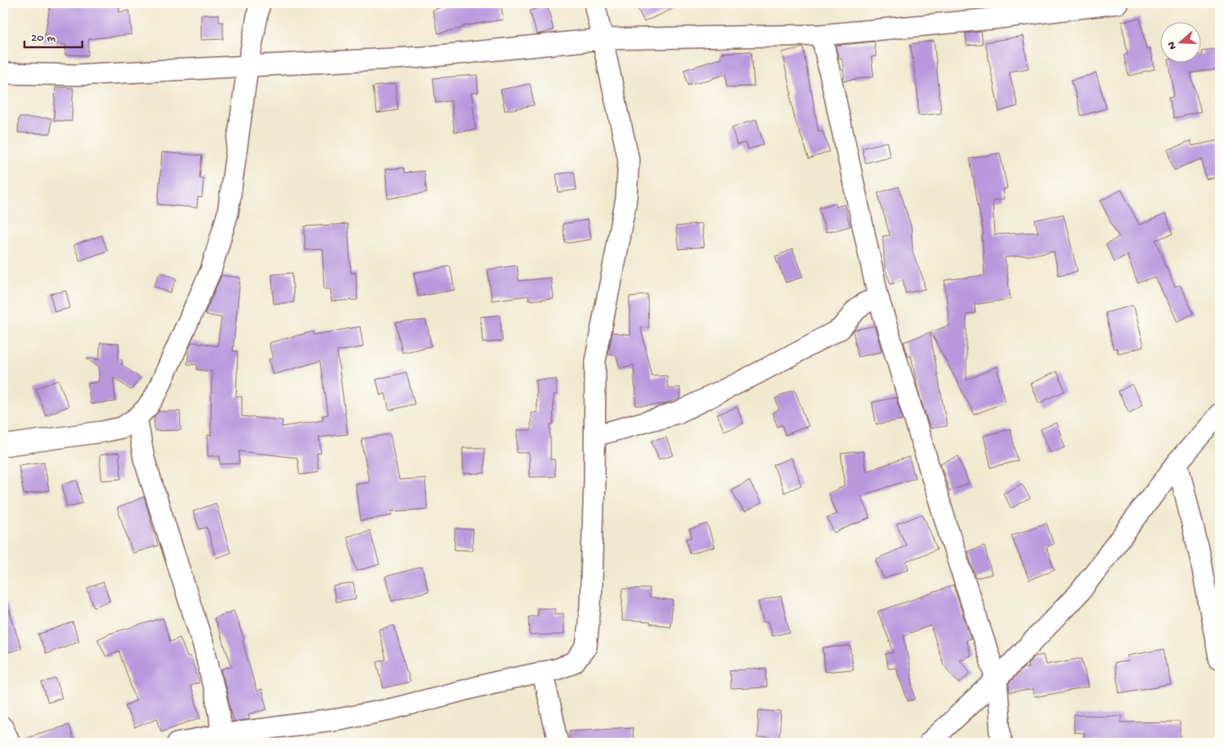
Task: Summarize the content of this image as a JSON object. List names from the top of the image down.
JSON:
{
  "scale_bar": "20 m",
  "north": "left"
}
